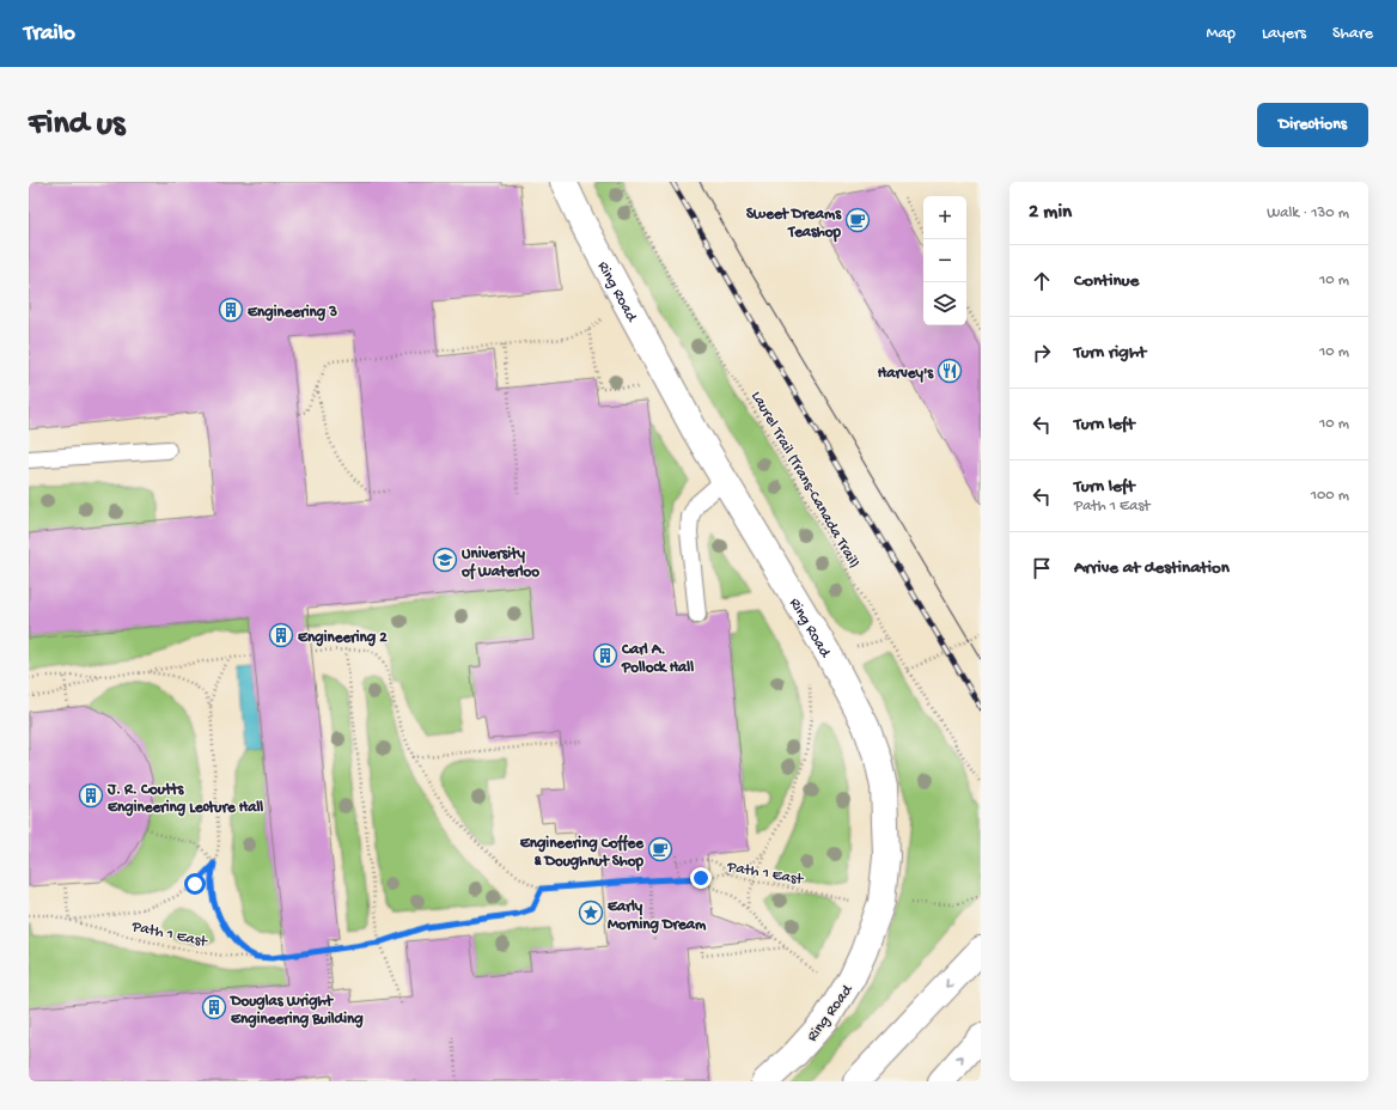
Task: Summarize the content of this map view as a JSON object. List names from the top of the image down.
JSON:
{
  "streets": {
    "street": ["Ring Road"],
    "path": ["Laurel Trail (Trans-Canada Trail)", "Path 1 East"]
  },
  "places": {
    "cafe": ["Sweet Dreams Teashop", "Engineering Coffee & Doughnut Shop"],
    "building": [
      "Engineering 3",
      "Engineering 2",
      "Carl A. Pollock Hall",
      "J. R. Coutts Engineering Lecture Hall",
      "Douglas Wright Engineering Building"
    ],
    "restaurant": ["Harvey's"],
    "school or university": ["University of Waterloo"],
    "place": ["Early Morning Dream"]
  },
  "page": {
    "header": "Trailo",
    "nav": ["Map", "Layers", "Share"],
    "buttons": "Directions",
    "title": "Find us",
    "heading": ["2 min", "Walk · 130 m"],
    "map_buttons": ["+", "−"],
    "list": [
      ["Continue", "10 m"],
      ["Turn right", "10 m"],
      ["Turn left", "10 m"],
      ["Turn left", "Path 1 East", "100 m"],
      "Arrive at destination"
    ]
  }
}
